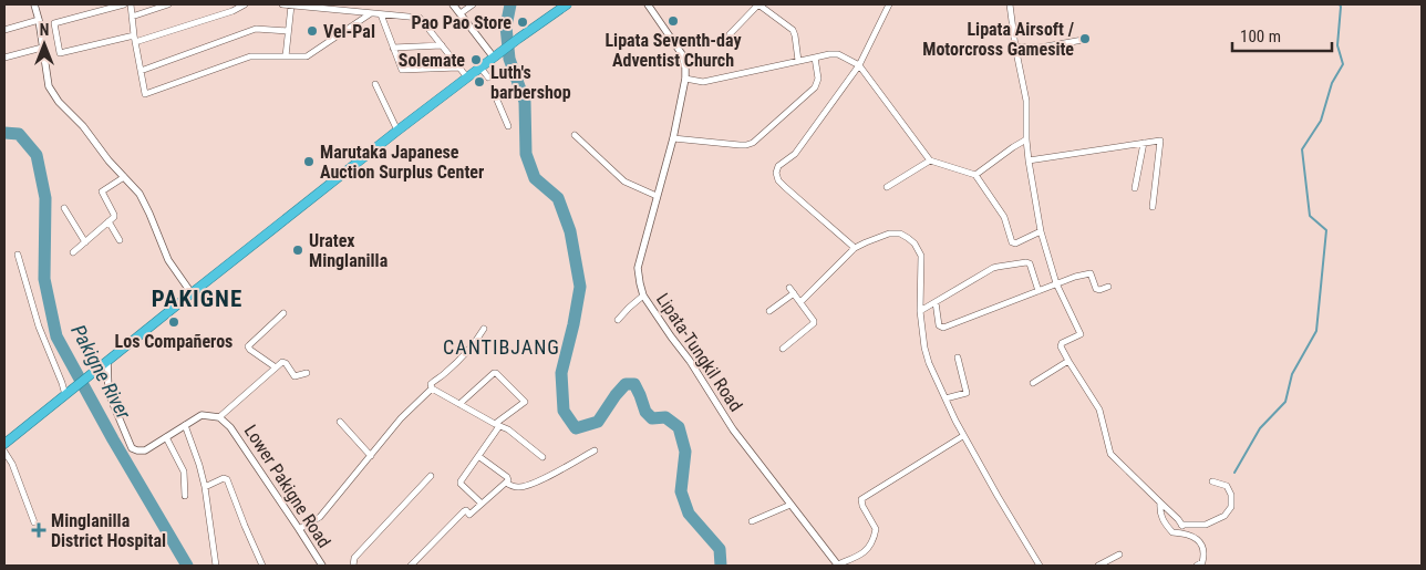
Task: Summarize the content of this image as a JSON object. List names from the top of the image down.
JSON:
{
  "streets": {
    "street": ["Lipata-Tungkil Road", "Lower Pakigne Road"]
  },
  "districts": ["PAKIGNE", "CANTIBJANG"],
  "water": ["Pakigne River"],
  "places": {
    "other": [
      "Lipata Seventh-day Adventist Church",
      "Pao Pao Store",
      "Vel-Pal",
      "Lipata Airsoft / Motorcross Gamesite",
      "Solemate",
      "Luth's barbershop",
      "Marutaka Japanese Auction Surplus Center",
      "Uratex Minglanilla",
      "Los Compañeros"
    ],
    "health": ["Minglanilla District Hospital"]
  },
  "scale_bar": "100 m",
  "north": "top"
}
